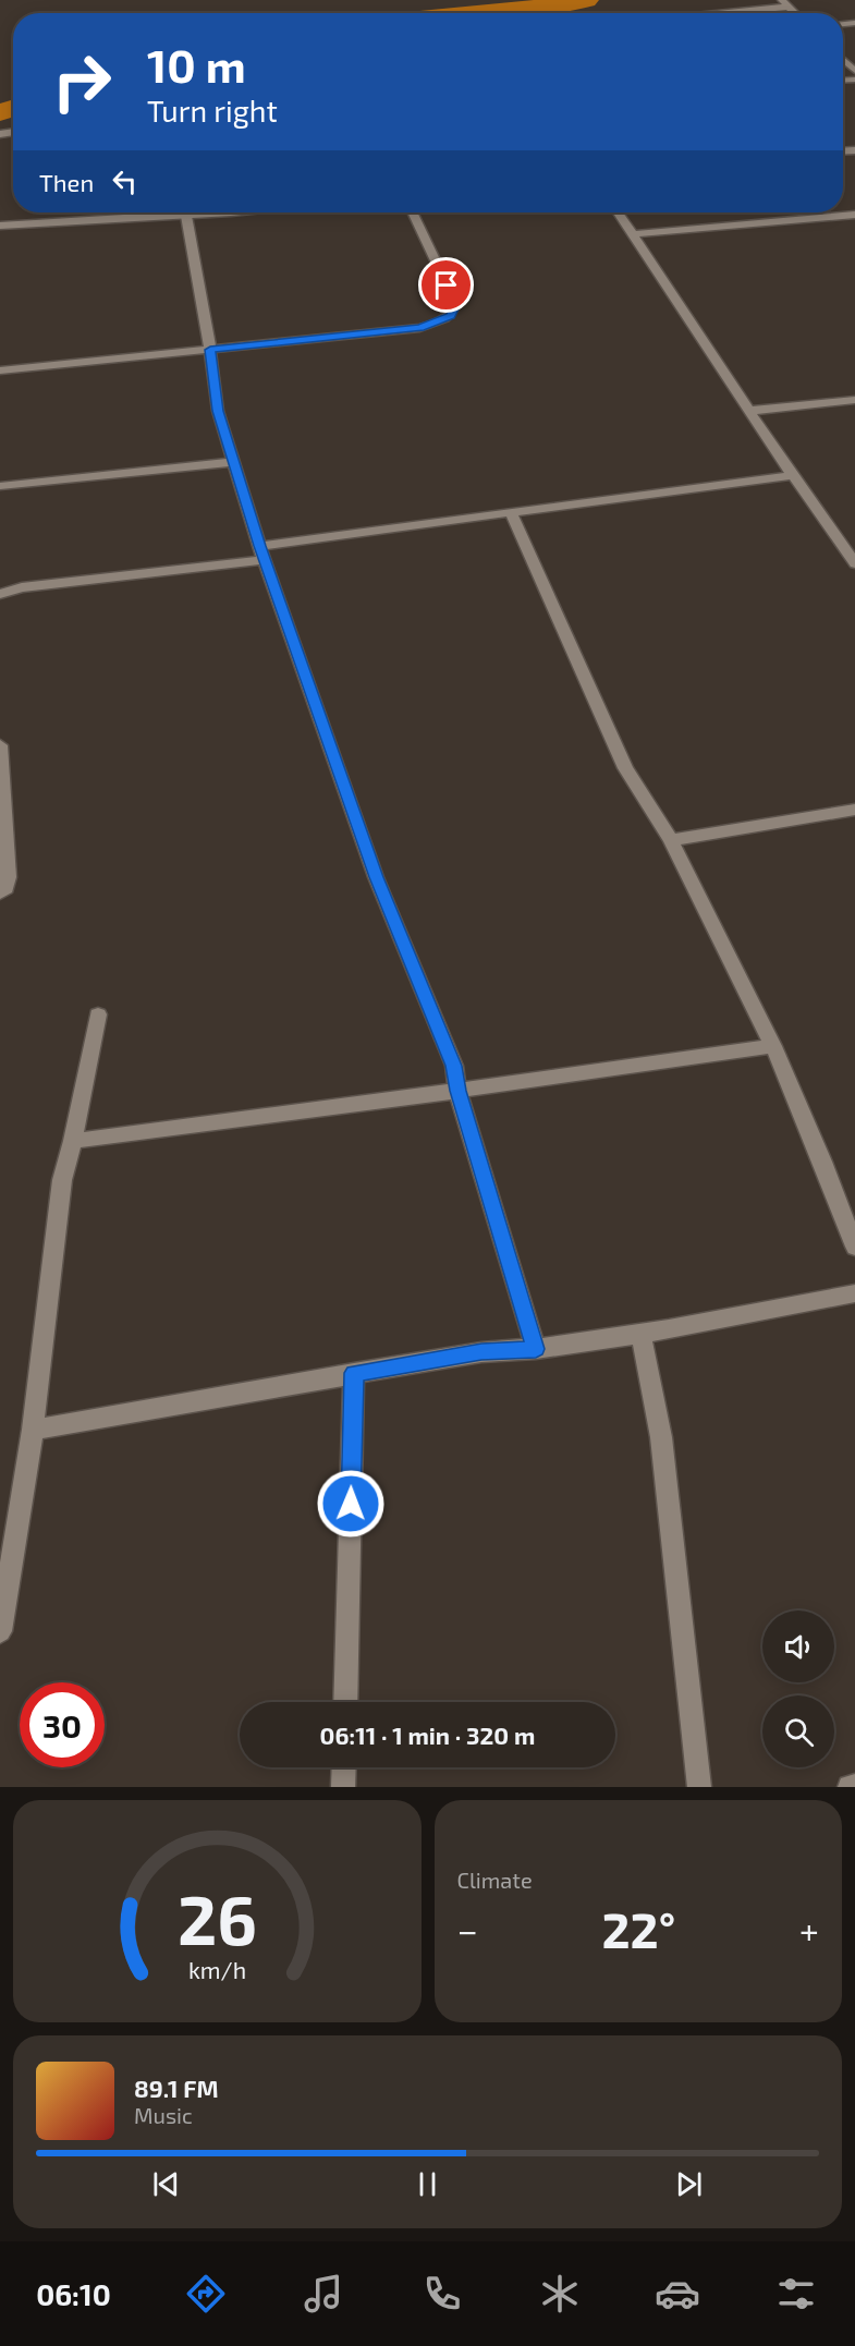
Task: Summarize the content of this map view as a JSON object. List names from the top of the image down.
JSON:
{
  "page": {
    "turn": ["10 m", "Turn right"],
    "then": "Then",
    "limit": "30",
    "trip": "06:11 · 1 min · 320 m",
    "tile": "Climate",
    "heat": ["−", "22°", "+"],
    "song": ["89.1 FM", "Music"],
    "tabs": "06:10",
    "gauge": ["26", "km/h"]
  }
}
